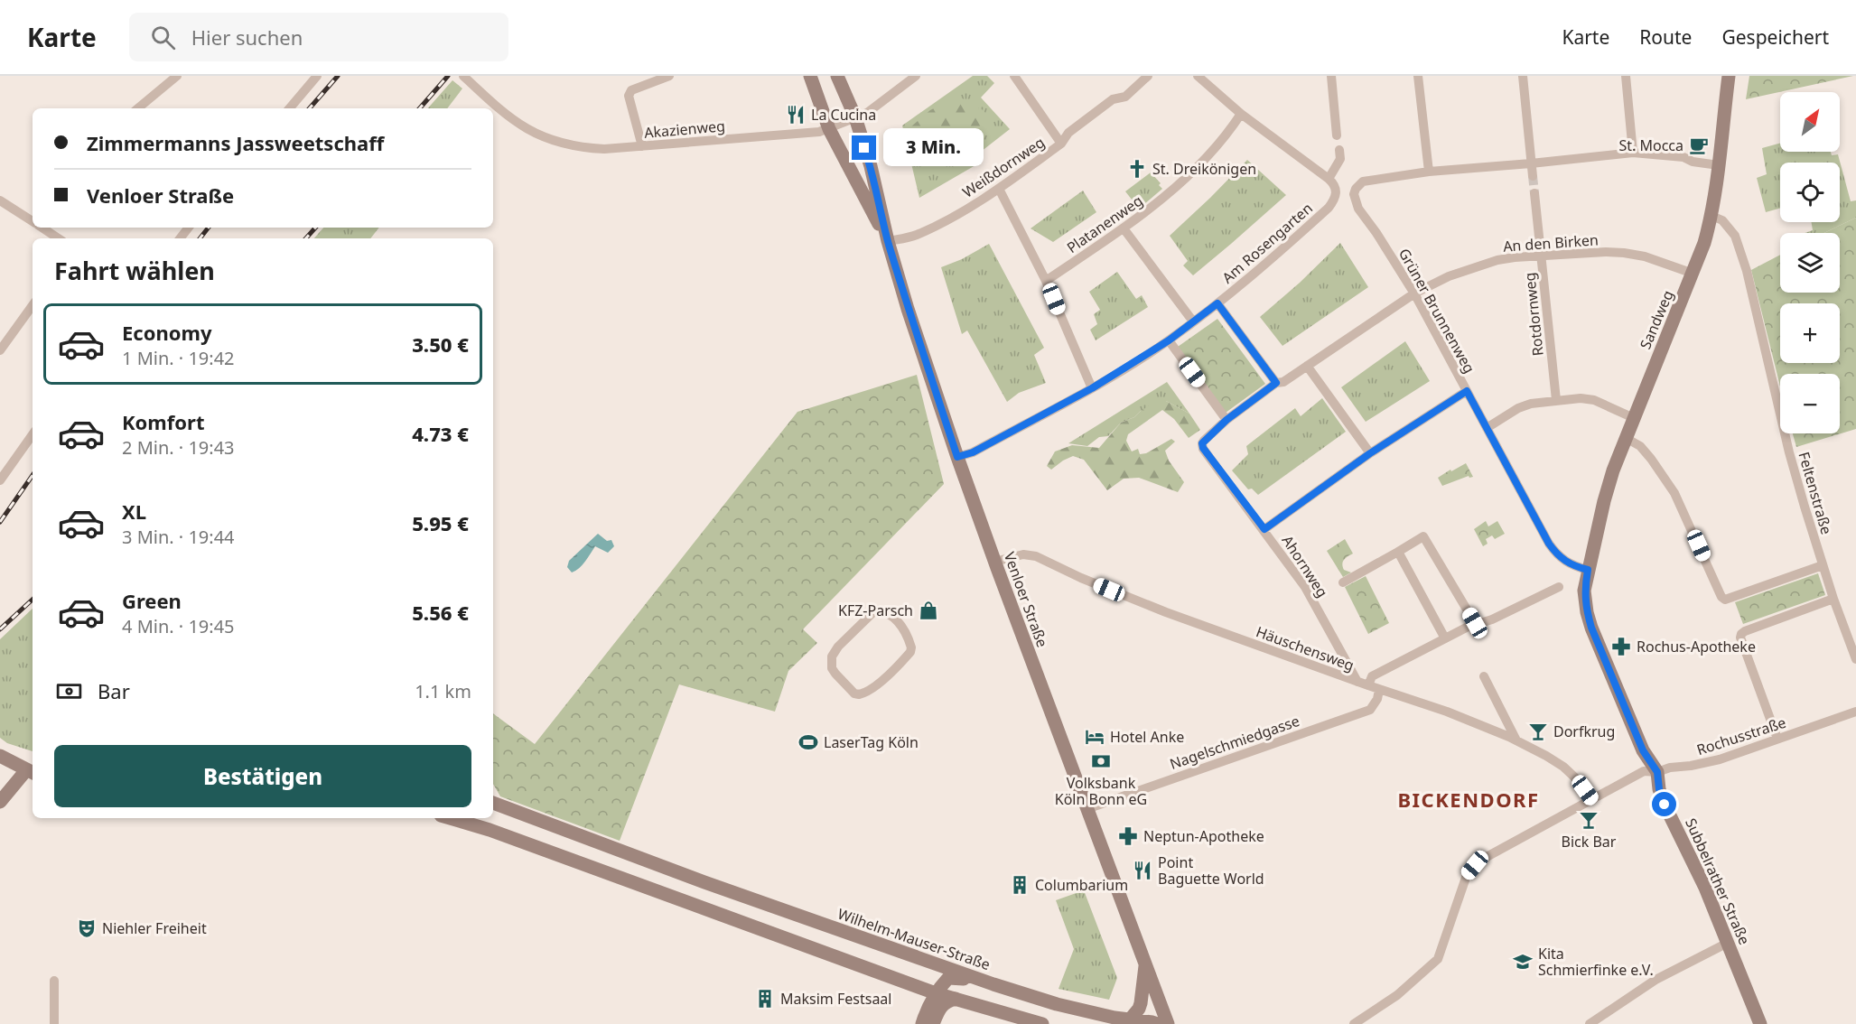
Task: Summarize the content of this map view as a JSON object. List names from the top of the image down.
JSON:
{
  "streets": {
    "street": [
      "Akazienweg",
      "Weißdornweg",
      "Platanenweg",
      "Am Rosengarten",
      "An den Birken",
      "Grüner Brunnenweg",
      "Rotdornweg",
      "Sandweg",
      "Feltenstraße",
      "Ahornweg",
      "Venloer Straße",
      "Häuschensweg",
      "Rochusstraße",
      "Nagelschmiedgasse",
      "Subbelrather Straße",
      "Wilhelm-Mauser-Straße"
    ]
  },
  "crossings": [
    ["Akazienweg", "Venloer Straße"],
    ["Weißdornweg", "Venloer Straße"],
    ["Am Rosengarten", "Venloer Straße"],
    ["An den Birken", "Grüner Brunnenweg"],
    ["An den Birken", "Rotdornweg"],
    ["An den Birken", "Sandweg"],
    ["An den Birken", "Ahornweg"],
    ["Grüner Brunnenweg", "Sandweg"],
    ["Grüner Brunnenweg", "Subbelrather Straße"],
    ["Sandweg", "Feltenstraße"],
    ["Sandweg", "Subbelrather Straße"],
    ["Ahornweg", "Häuschensweg"],
    ["Venloer Straße", "Häuschensweg"],
    ["Venloer Straße", "Nagelschmiedgasse"],
    ["Venloer Straße", "Wilhelm-Mauser-Straße"],
    ["Häuschensweg", "Rochusstraße"],
    ["Häuschensweg", "Nagelschmiedgasse"],
    ["Rochusstraße", "Subbelrather Straße"]
  ],
  "districts": ["BICKENDORF"],
  "places": {
    "restaurant": ["La Cucina", "Point Baguette World"],
    "cafe": ["St. Mocca"],
    "church": ["St. Dreikönigen"],
    "shop": ["KFZ-Parsch"],
    "pharmacy": ["Rochus-Apotheke", "Neptun-Apotheke"],
    "bar": ["Dorfkrug", "Bick Bar"],
    "hotel": ["Hotel Anke"],
    "sports": ["LaserTag Köln"],
    "bank": ["Volksbank Köln Bonn eG"],
    "building": ["Columbarium", "Maksim Festsaal"],
    "theatre": ["Niehler Freiheit"],
    "school or university": ["Kita Schmierfinke e.V."]
  },
  "north": "top right",
  "page": {
    "header": "Karte",
    "search": "Hier suchen",
    "nav": ["Karte", "Route", "Gespeichert"],
    "map_buttons": ["+", "−"],
    "banner": ["Zimmermanns Jassweetschaff", "Venloer Straße"],
    "bubble": "3 Min.",
    "heading": "Fahrt wählen",
    "list": [
      {
        "name": "Economy",
        "note": "1 Min. · 19:42",
        "value": "3.50 €"
      },
      {
        "name": "Komfort",
        "note": "2 Min. · 19:43",
        "value": "4.73 €"
      },
      {
        "name": "XL",
        "note": "3 Min. · 19:44",
        "value": "5.95 €"
      },
      {
        "name": "Green",
        "note": "4 Min. · 19:45",
        "value": "5.56 €"
      }
    ],
    "pay": ["Bar", "1.1 km"],
    "buttons": "Bestätigen"
  }
}
